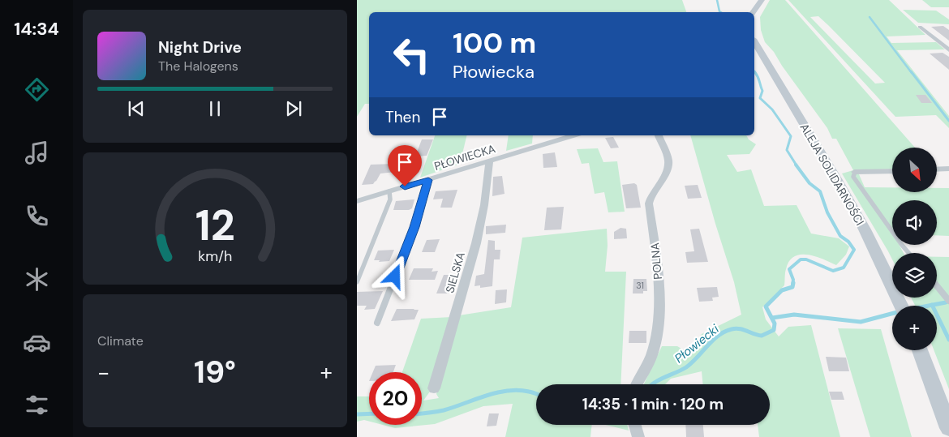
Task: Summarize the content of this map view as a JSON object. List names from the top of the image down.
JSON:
{
  "streets": {
    "main road": ["ALEJA SOLIDARNOŚCI"],
    "street": ["PŁOWIECKA", "POLNA", "SIELSKA"]
  },
  "crossings": [
    ["PŁOWIECKA", "SIELSKA"]
  ],
  "water": ["Płowiecki"],
  "house_numbers": ["31"],
  "north": "bottom right",
  "page": {
    "tabs": "14:34",
    "turn": ["100 m", "Płowiecka"],
    "song": ["Night Drive", "The Halogens"],
    "then": "Then",
    "map_buttons": "+",
    "tile": "Climate",
    "heat": ["−", "19°", "+"],
    "limit": "20",
    "trip": "14:35 · 1 min · 120 m",
    "gauge": ["12", "km/h"]
  }
}
